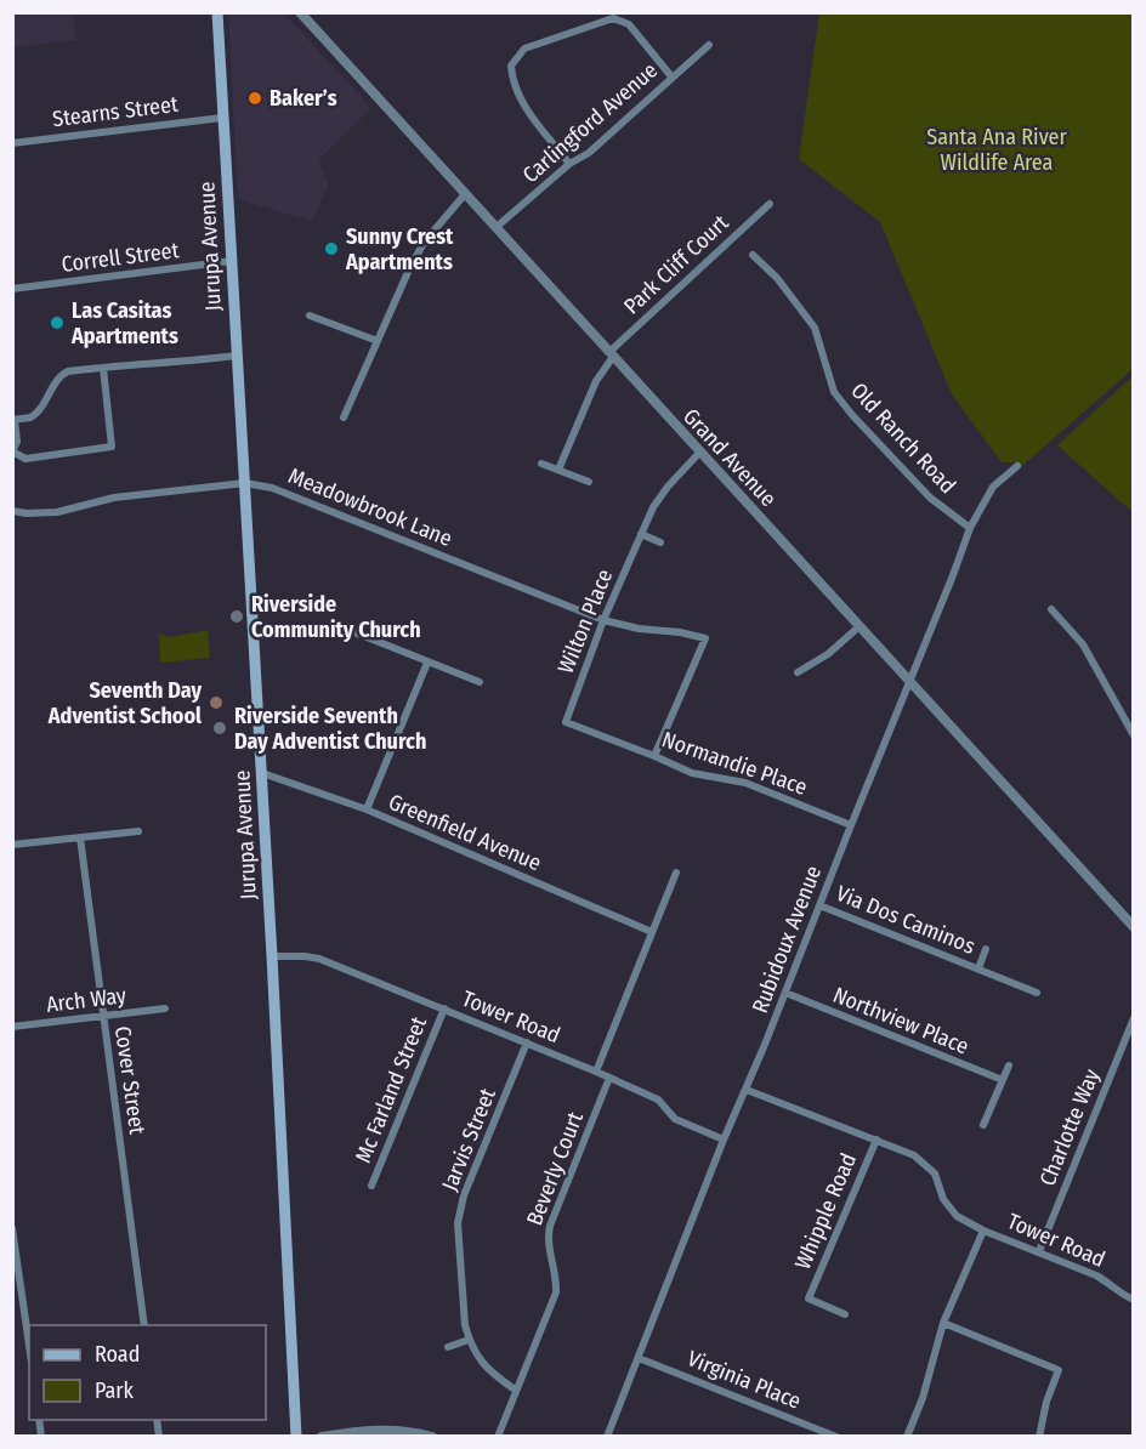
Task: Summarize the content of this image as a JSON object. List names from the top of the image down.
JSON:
{
  "streets": {
    "main road": ["Jurupa Avenue"],
    "street": [
      "Stearns Street",
      "Carlingford Avenue",
      "Correll Street",
      "Park Cliff Court",
      "Old Ranch Road",
      "Grand Avenue",
      "Meadowbrook Lane",
      "Wilton Place",
      "Normandie Place",
      "Greenfield Avenue",
      "Via Dos Caminos",
      "Rubidoux Avenue",
      "Arch Way",
      "Tower Road",
      "Northview Place",
      "Cover Street",
      "Mc Farland Street",
      "Charlotte Way",
      "Jarvis Street",
      "Beverly Court",
      "Whipple Road",
      "Virginia Place"
    ]
  },
  "crossings": [
    ["Stearns Street", "Jurupa Avenue"],
    ["Carlingford Avenue", "Grand Avenue"],
    ["Jurupa Avenue", "Correll Street"],
    ["Jurupa Avenue", "Meadowbrook Lane"],
    ["Jurupa Avenue", "Greenfield Avenue"],
    ["Jurupa Avenue", "Tower Road"],
    ["Park Cliff Court", "Grand Avenue"],
    ["Old Ranch Road", "Rubidoux Avenue"],
    ["Grand Avenue", "Wilton Place"],
    ["Grand Avenue", "Rubidoux Avenue"],
    ["Meadowbrook Lane", "Wilton Place"],
    ["Meadowbrook Lane", "Normandie Place"],
    ["Wilton Place", "Normandie Place"],
    ["Normandie Place", "Rubidoux Avenue"],
    ["Via Dos Caminos", "Rubidoux Avenue"],
    ["Rubidoux Avenue", "Tower Road"],
    ["Rubidoux Avenue", "Northview Place"],
    ["Rubidoux Avenue", "Virginia Place"],
    ["Arch Way", "Cover Street"],
    ["Tower Road", "Mc Farland Street"],
    ["Tower Road", "Charlotte Way"],
    ["Tower Road", "Jarvis Street"],
    ["Tower Road", "Beverly Court"],
    ["Tower Road", "Whipple Road"],
    ["Jarvis Street", "Beverly Court"]
  ],
  "parks": ["Santa Ana River Wildlife Area"],
  "places": [
    "Baker’s",
    "Sunny Crest Apartments",
    "Las Casitas Apartments",
    "Riverside Community Church",
    "Seventh Day Adventist School",
    "Riverside Seventh Day Adventist Church"
  ],
  "legend": ["Road", "Park"]
}
